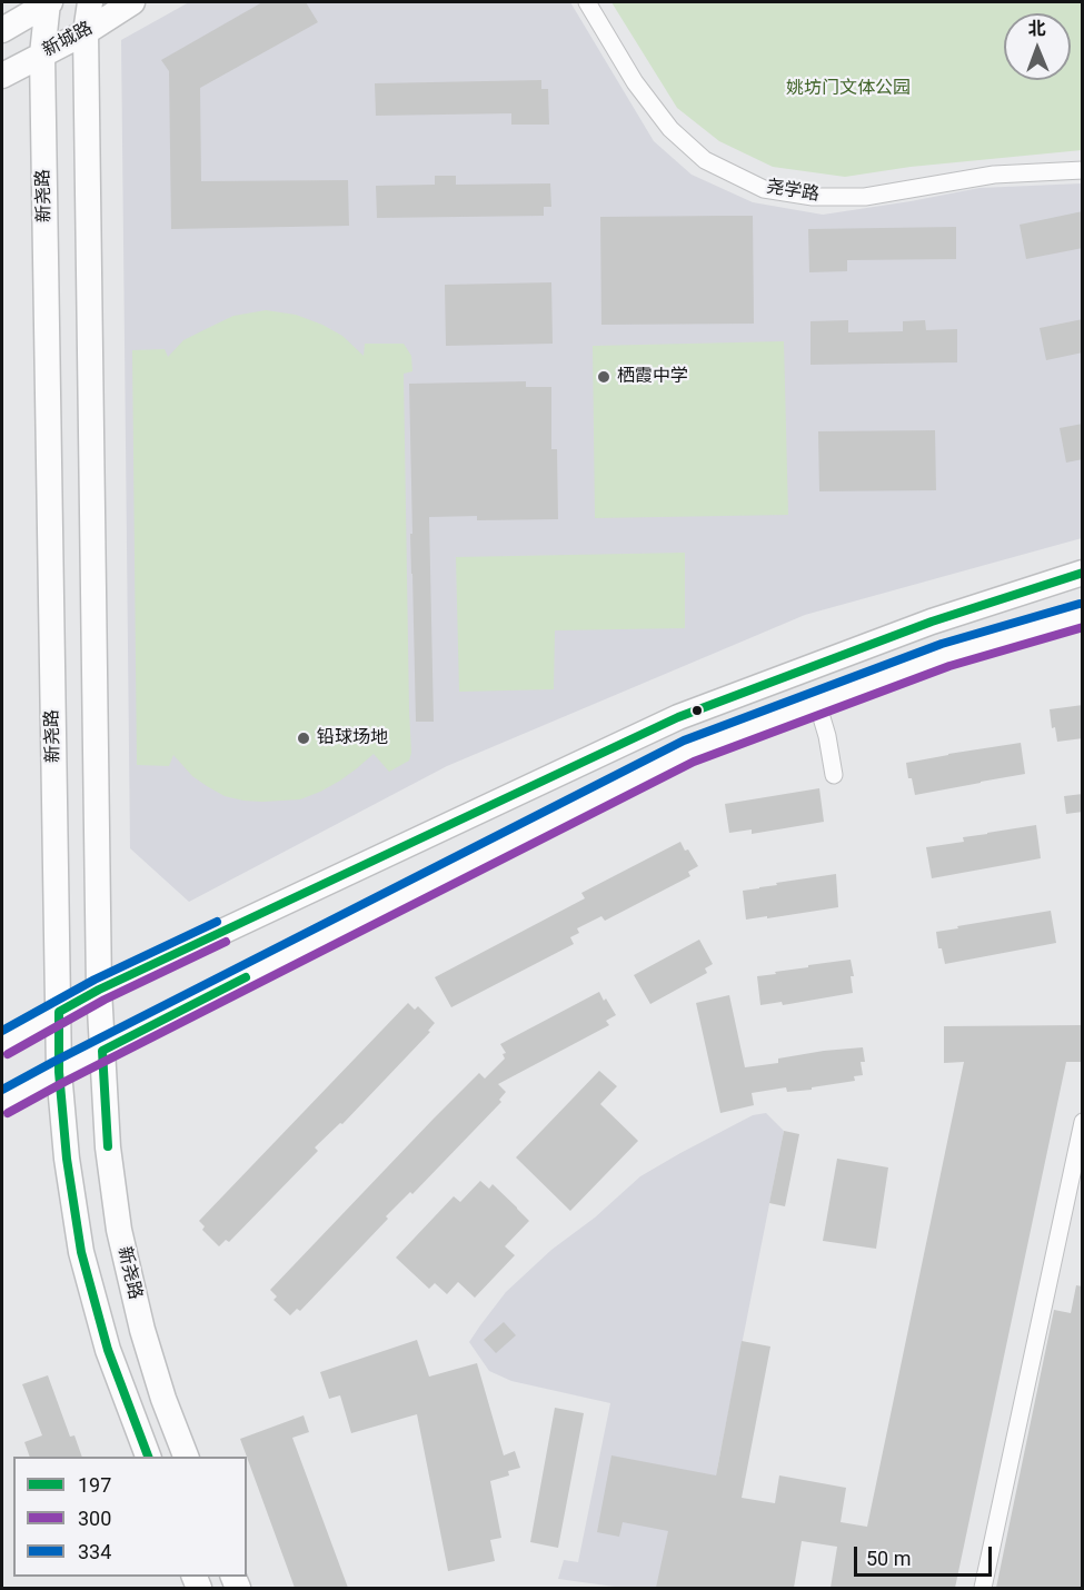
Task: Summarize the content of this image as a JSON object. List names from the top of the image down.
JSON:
{
  "streets": {
    "main road": ["新城路", "新尧路"],
    "street": ["尧学路"]
  },
  "crossings": [
    ["新城路", "新尧路"]
  ],
  "parks": ["姚坊门文体公园"],
  "places": ["栖霞中学", "铅球场地"],
  "lines": ["transit line 197", "transit line 334", "transit line 300"],
  "legend": ["197", "300", "334"],
  "scale_bar": "50 m",
  "north": "top"
}
